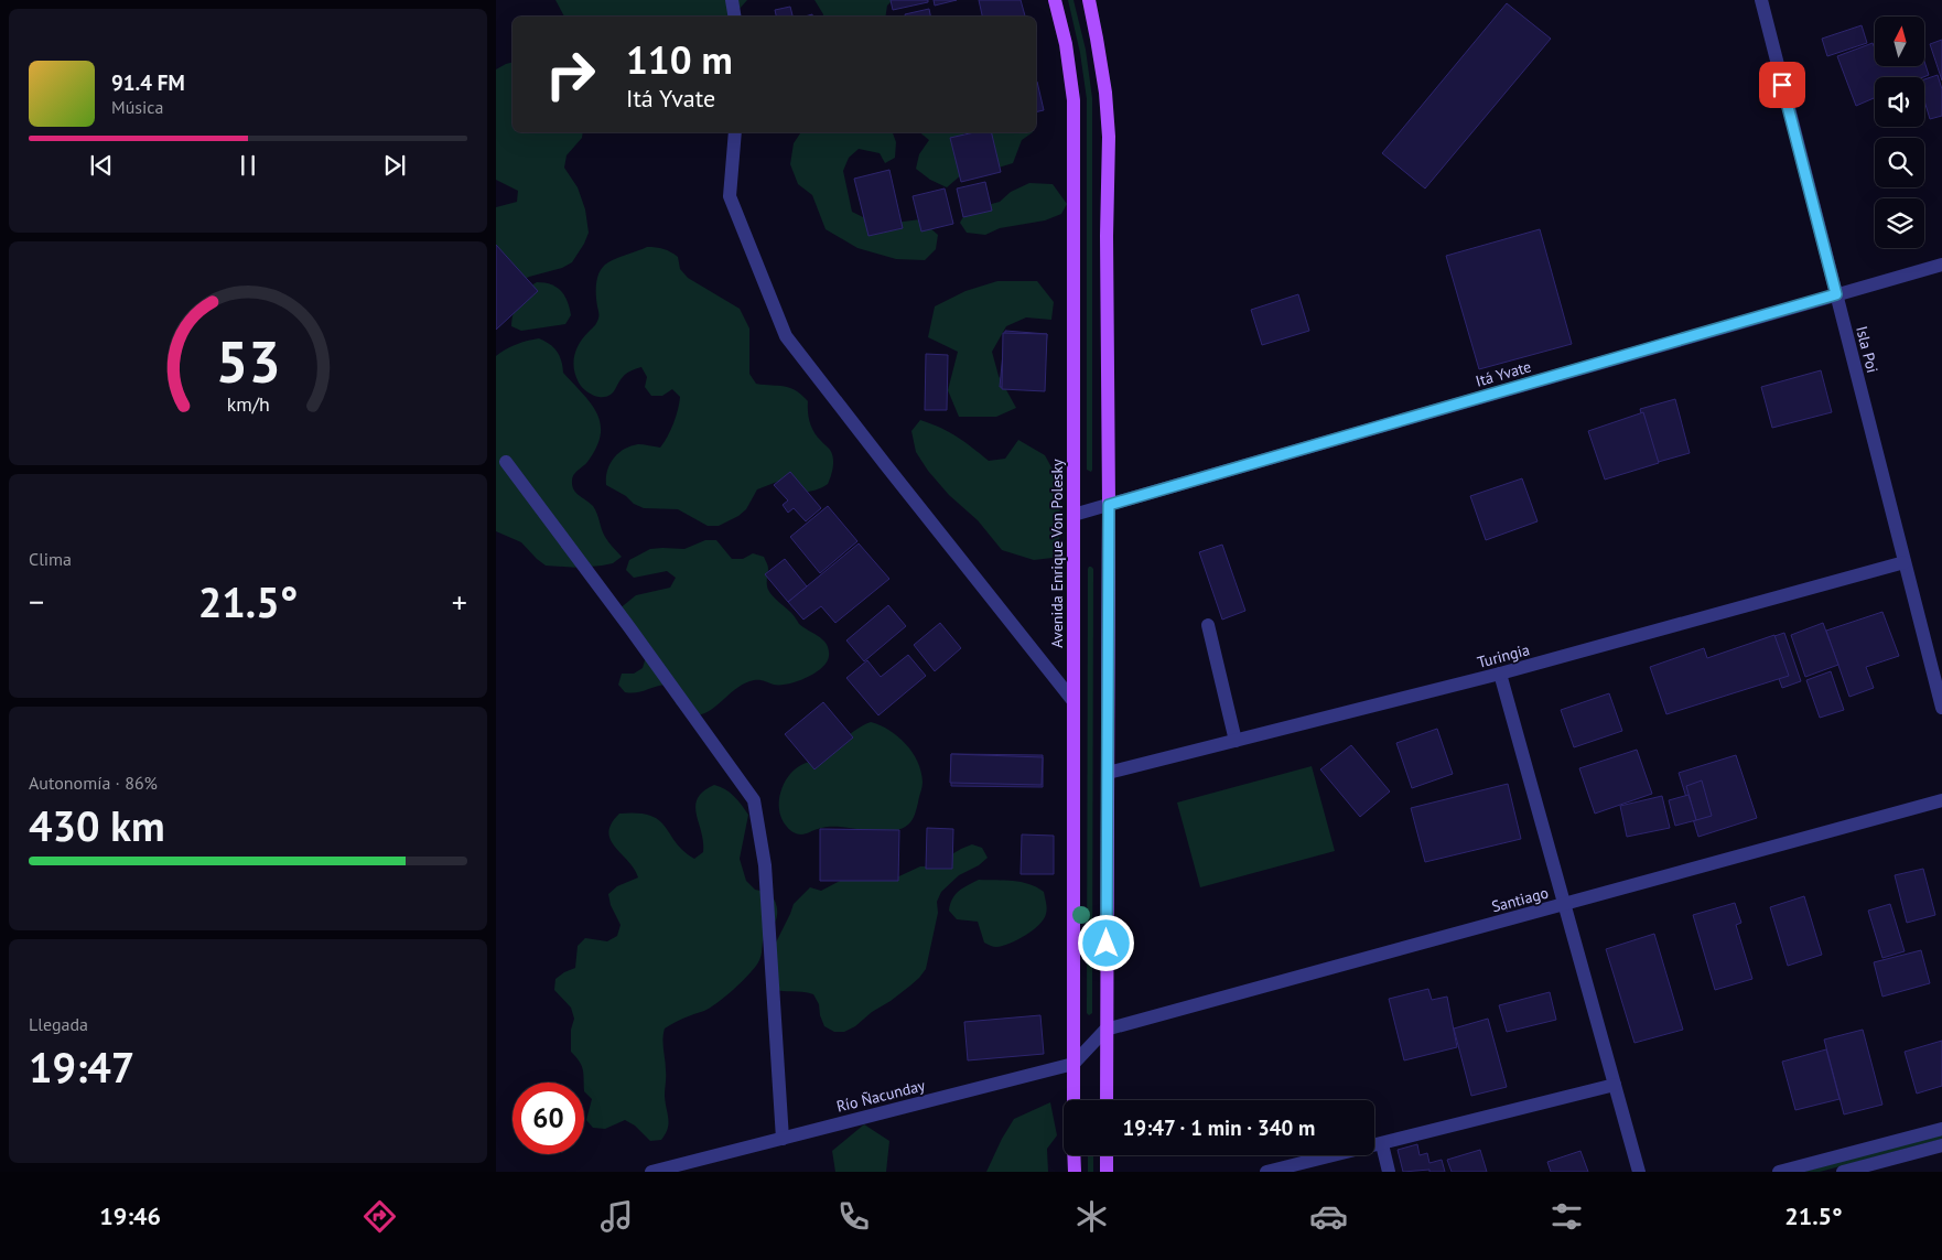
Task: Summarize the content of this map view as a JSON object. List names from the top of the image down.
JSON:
{
  "streets": {
    "main road": ["Avenida Enrique Von Polesky"],
    "street": [
      "Isla Poi",
      "Itá Yvate",
      "Turingia",
      "Santiago",
      "Río Ñacunday"
    ]
  },
  "crossings": [
    ["Isla Poi", "Itá Yvate"],
    ["Isla Poi", "Turingia"],
    ["Itá Yvate", "Avenida Enrique Von Polesky"],
    ["Avenida Enrique Von Polesky", "Río Ñacunday"]
  ],
  "north": "top",
  "page": {
    "turn": ["110 m", "Itá Yvate"],
    "song": ["91.4 FM", "Música"],
    "tile": [
      "Clima",
      ["Autonomía · 86%", "430 km"],
      ["Llegada", "19:47"]
    ],
    "heat": ["−", "21.5°", "+"],
    "limit": "60",
    "trip": "19:47 · 1 min · 340 m",
    "tabs": ["19:46", "21.5°"],
    "gauge": ["53", "km/h"]
  }
}
